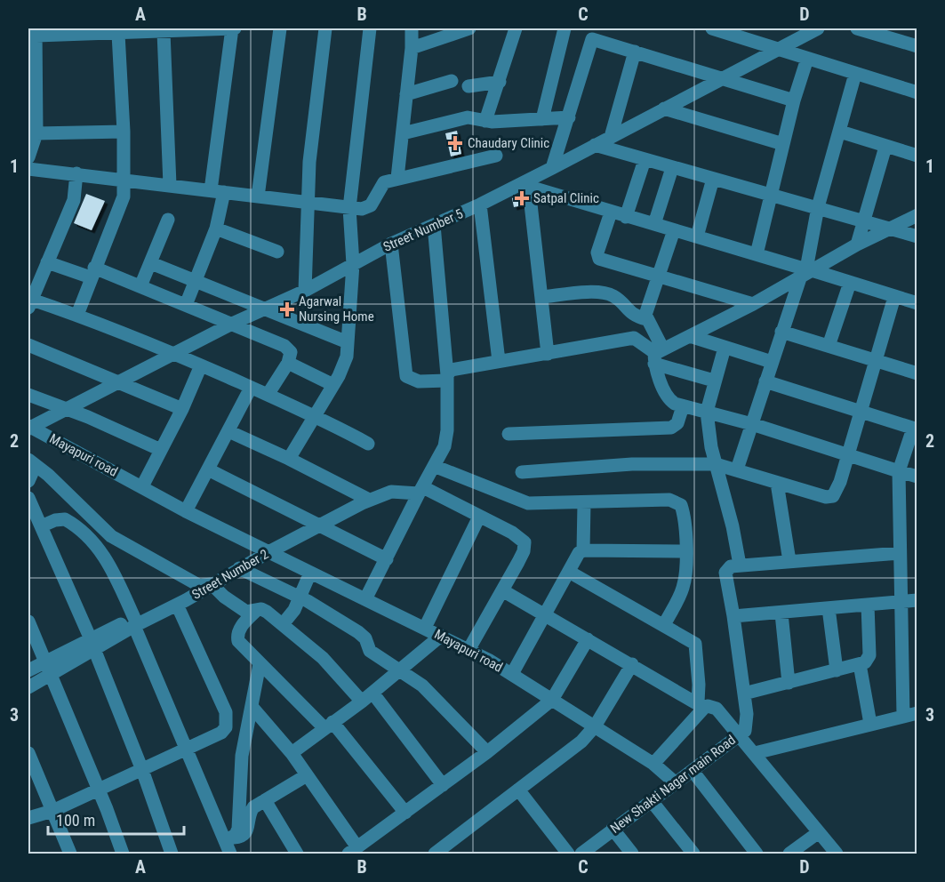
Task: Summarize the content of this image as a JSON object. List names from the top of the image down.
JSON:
{
  "streets": {
    "street": [
      "Street Number 5",
      "Mayapuri road",
      "Street Number 2",
      "New Shakti Nagar main Road"
    ]
  },
  "crossings": [
    ["Street Number 5", "Mayapuri road"],
    ["Mayapuri road", "Street Number 2"],
    ["Mayapuri road", "New Shakti Nagar main Road"]
  ],
  "places": {
    "health": ["Chaudary Clinic", "Satpal Clinic", "Agarwal Nursing Home"]
  },
  "scale_bar": "100 m",
  "grid": {
    "columns": [
      "A",
      "B",
      "C",
      "D"
    ],
    "rows": ["1", "2", "3"]
  }
}
